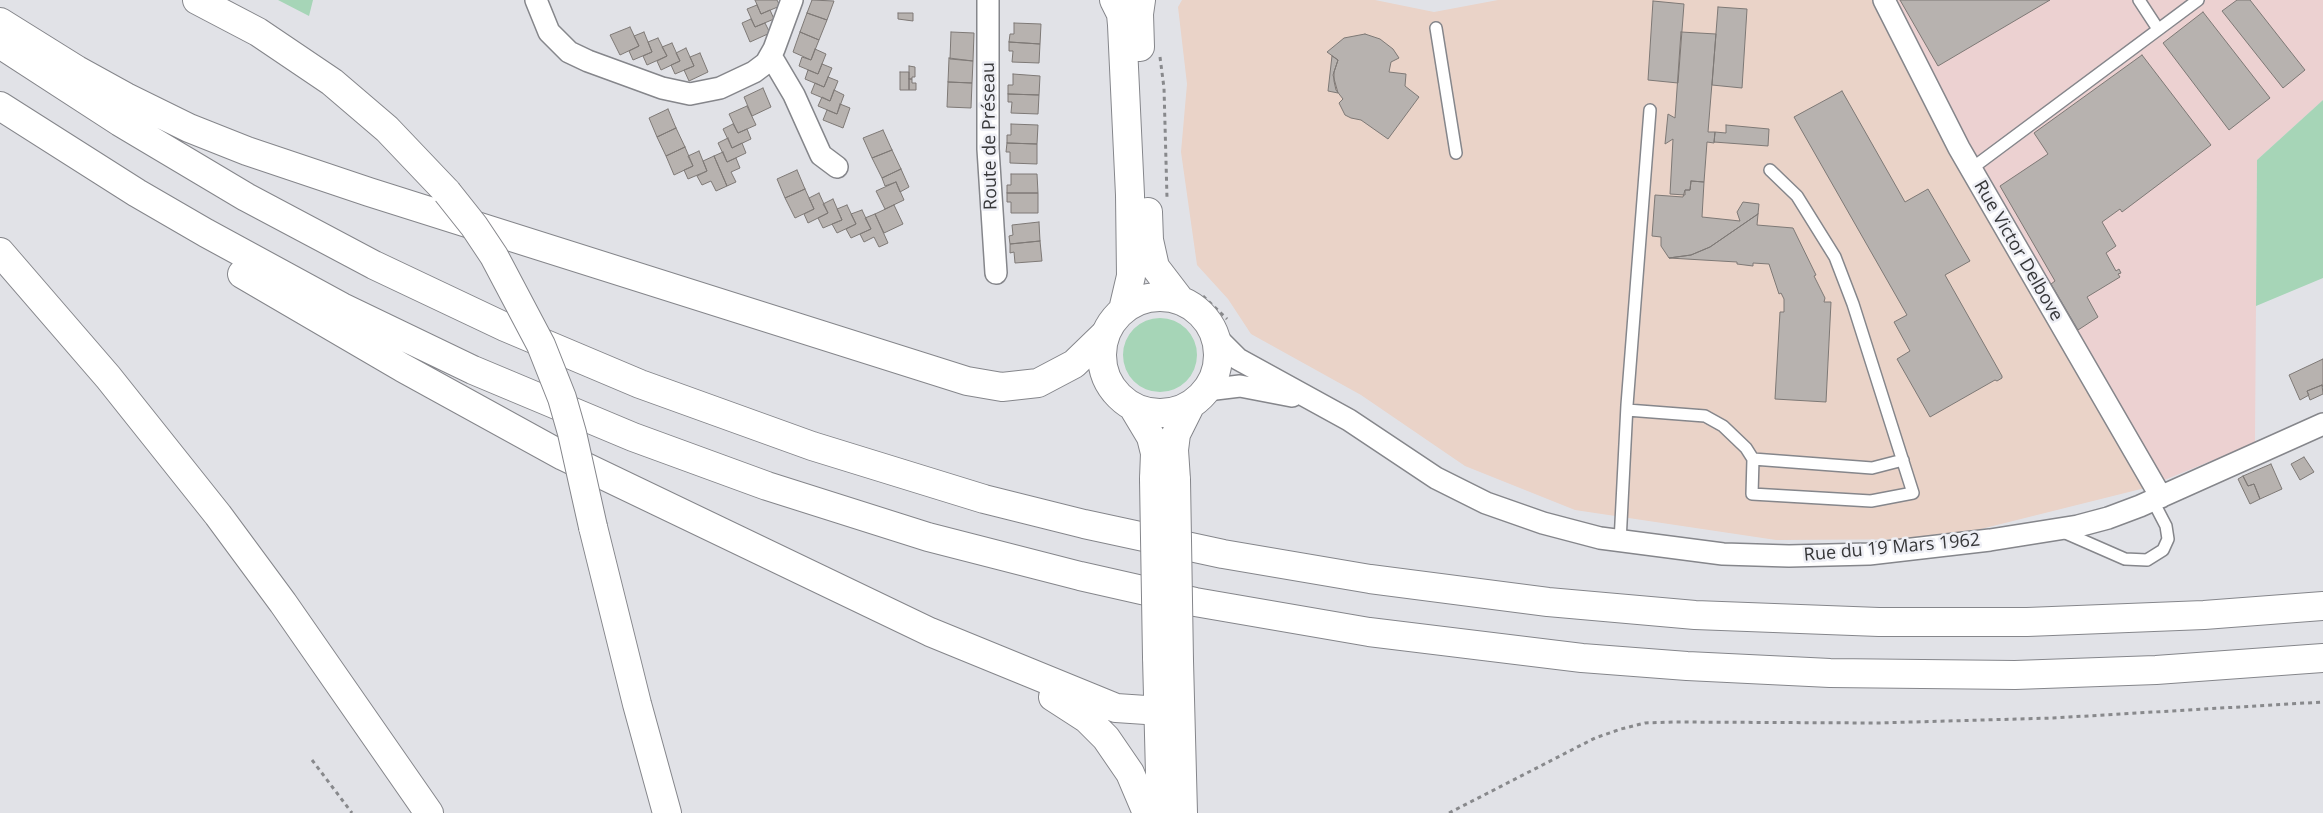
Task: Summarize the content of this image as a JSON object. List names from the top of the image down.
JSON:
{
  "streets": {
    "street": ["Route de Préseau", "Rue Victor Delbove", "Rue du 19 Mars 1962"]
  },
  "crossings": [
    ["Rue Victor Delbove", "Rue du 19 Mars 1962"]
  ]
}
